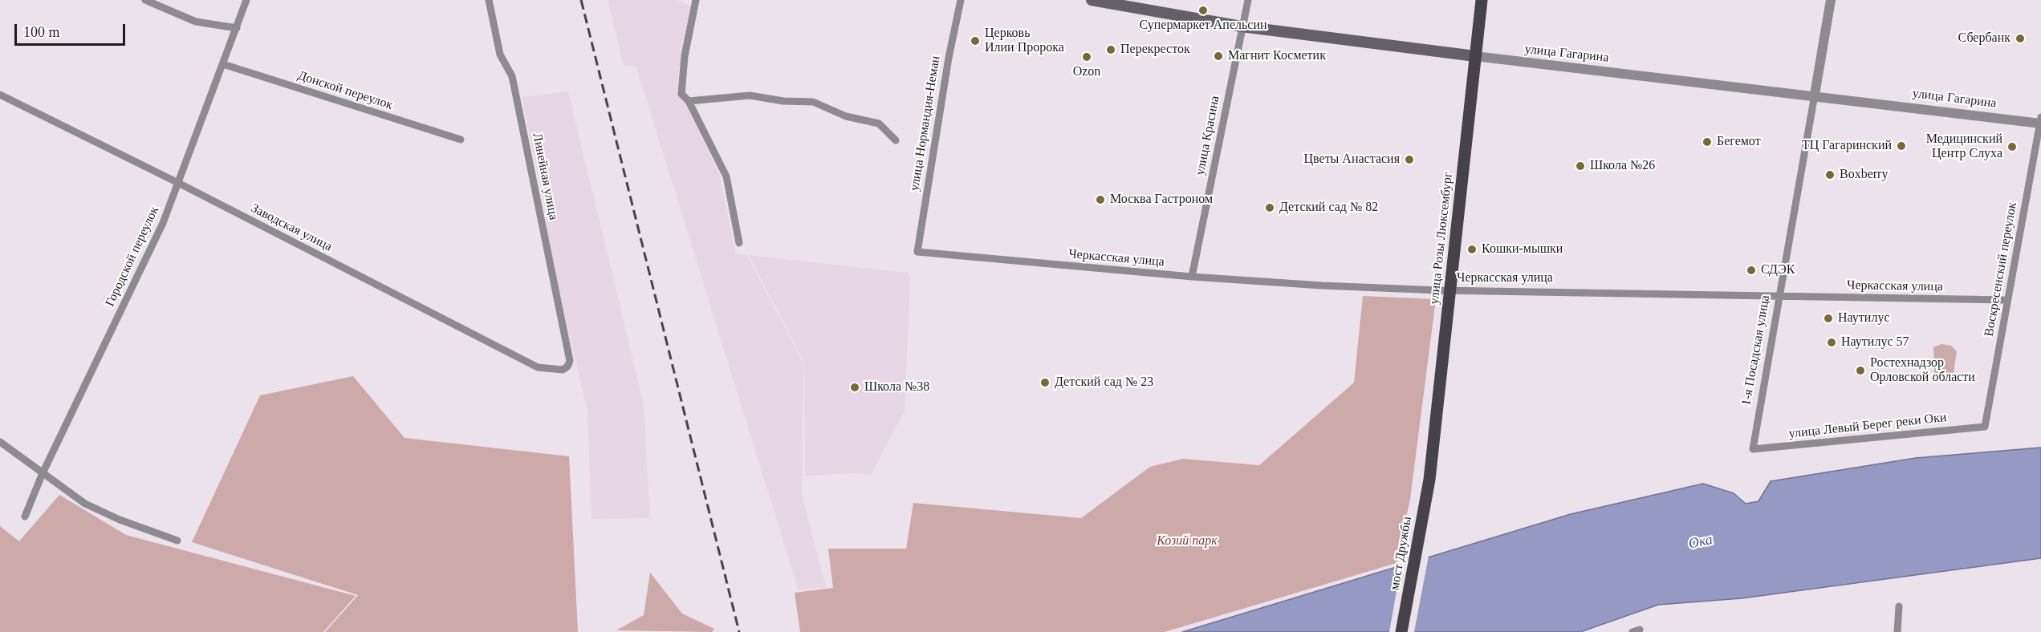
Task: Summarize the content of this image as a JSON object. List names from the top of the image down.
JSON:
{
  "streets": {
    "main road": ["улица Гагарина", "улица Розы Люксембург", "мост Дружбы"],
    "street": [
      "Донской переулок",
      "улица Нормандия-Неман",
      "улица Красина",
      "Линейная улица",
      "Заводская улица",
      "Городской переулок",
      "Черкасская улица",
      "Воскресенский переулок",
      "1-я Посадская улица",
      "улица Левый Берег реки Оки"
    ]
  },
  "crossings": [
    ["улица Гагарина", "улица Красина"],
    ["улица Гагарина", "улица Розы Люксембург"],
    ["улица Гагарина", "Воскресенский переулок"],
    ["улица Гагарина", "1-я Посадская улица"],
    ["Донской переулок", "Городской переулок"],
    ["улица Нормандия-Неман", "Черкасская улица"],
    ["улица Красина", "Черкасская улица"],
    ["Линейная улица", "Заводская улица"],
    ["Заводская улица", "Городской переулок"],
    ["улица Розы Люксембург", "Черкасская улица"],
    ["улица Розы Люксембург", "мост Дружбы"],
    ["Черкасская улица", "Воскресенский переулок"],
    ["Черкасская улица", "1-я Посадская улица"],
    ["Воскресенский переулок", "улица Левый Берег реки Оки"],
    ["1-я Посадская улица", "улица Левый Берег реки Оки"]
  ],
  "water": ["Ока"],
  "parks": ["Козий парк"],
  "places": [
    "Супермаркет Апельсин",
    "Сбербанк",
    "Церковь Илии Пророка",
    "Перекресток",
    "Магнит Косметик",
    "Ozon",
    "Бегемот",
    "ТЦ Гагаринский",
    "Медицинский Центр Слуха",
    "Цветы Анастасия",
    "Школа №26",
    "Boxberry",
    "Москва Гастроном",
    "Детский сад № 82",
    "Кошки-мышки",
    "СДЭК",
    "Наутилус",
    "Наутилус 57",
    "Ростехнадзор Орловской области",
    "Детский сад № 23",
    "Школа №38"
  ],
  "scale_bar": "100 m"
}
